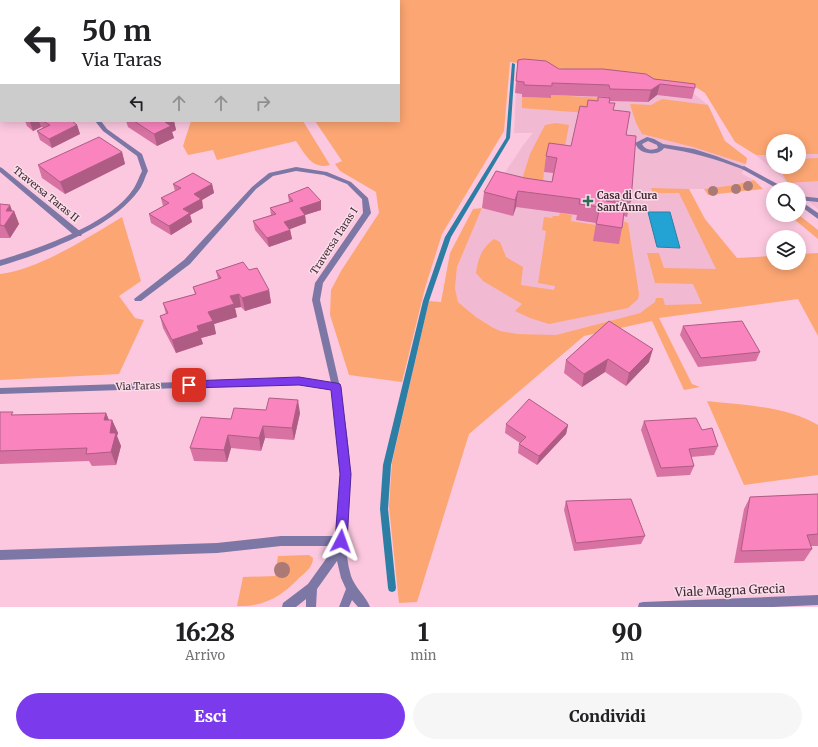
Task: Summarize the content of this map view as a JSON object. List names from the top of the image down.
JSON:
{
  "streets": {
    "street": [
      "Traversa Taras II",
      "Traversa Taras I",
      "Via Taras",
      "Viale Magna Grecia"
    ]
  },
  "crossings": [
    ["Traversa Taras I", "Via Taras"]
  ],
  "places": {
    "health": ["Casa di Cura Sant'Anna"]
  },
  "page": {
    "turn": ["50 m", "Via Taras"],
    "eta": [
      "16:28",
      "Arrivo",
      "1",
      "min",
      "90",
      "m"
    ],
    "buttons": ["Esci", "Condividi"]
  }
}
